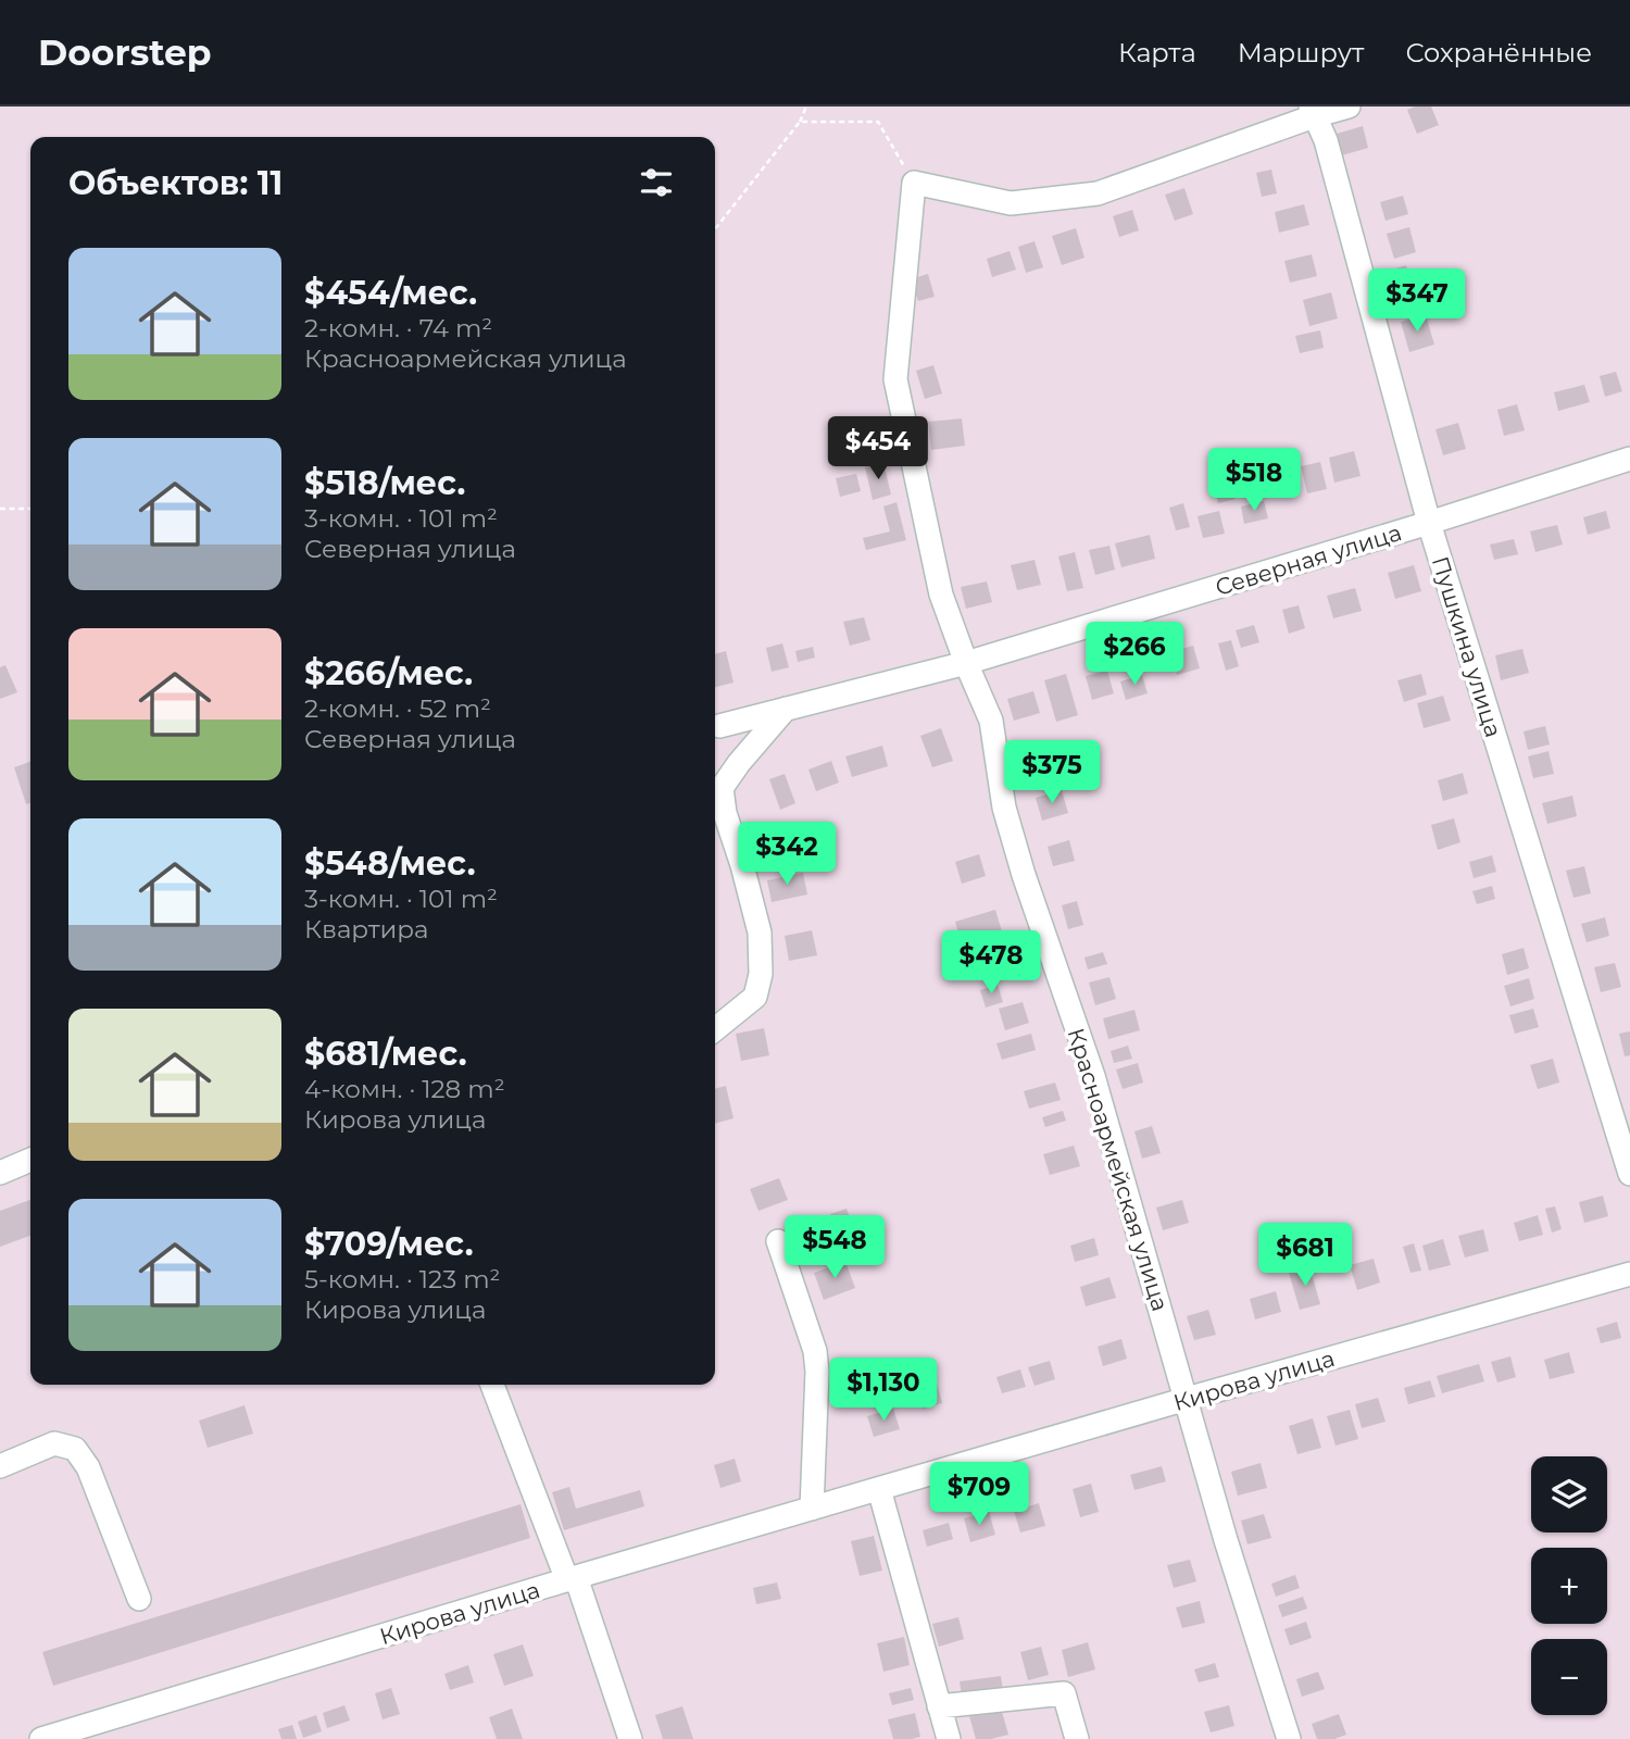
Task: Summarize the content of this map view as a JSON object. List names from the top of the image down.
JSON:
{
  "streets": {
    "street": [
      "Северная улица",
      "Пушкина улица",
      "Красноармейская улица",
      "Кирова улица"
    ]
  },
  "crossings": [
    ["Северная улица", "Пушкина улица"],
    ["Северная улица", "Красноармейская улица"],
    ["Красноармейская улица", "Кирова улица"]
  ],
  "page": {
    "header": "Doorstep",
    "nav": ["Карта", "Маршрут", "Сохранённые"],
    "heading": "Объектов: 11",
    "list": [
      {
        "name": "$454/мес.",
        "note": "2-комн. · 74 m² · Красноармейская улица"
      },
      {
        "name": "$518/мес.",
        "note": "3-комн. · 101 m² · Северная улица"
      },
      {
        "name": "$266/мес.",
        "note": "2-комн. · 52 m² · Северная улица"
      },
      {
        "name": "$548/мес.",
        "note": "3-комн. · 101 m² · Квартира"
      },
      {
        "name": "$681/мес.",
        "note": "4-комн. · 128 m² · Кирова улица"
      },
      {
        "name": "$709/мес.",
        "note": "5-комн. · 123 m² · Кирова улица"
      }
    ],
    "price": [
      "$347",
      "$454",
      "$518",
      "$266",
      "$375",
      "$342",
      "$478",
      "$548",
      "$681",
      "$1,130",
      "$709"
    ],
    "map_buttons": ["+", "−"]
  }
}
